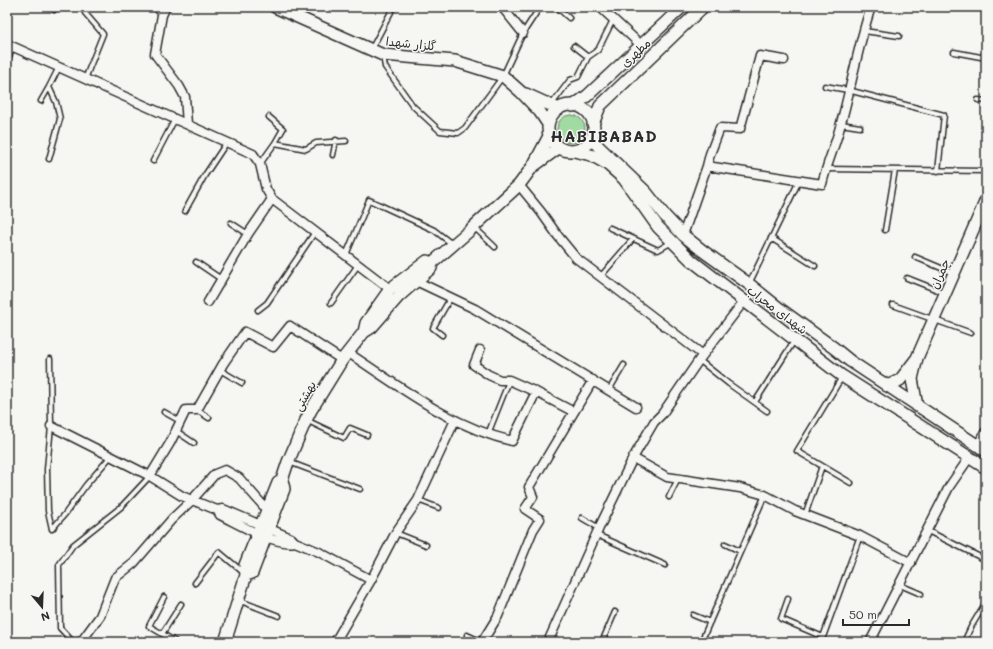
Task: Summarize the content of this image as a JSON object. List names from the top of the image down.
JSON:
{
  "streets": {
    "street": [
      "گلزار شهدا",
      "مطهری",
      "چمران",
      "شهدای محراب",
      "بهشتی"
    ]
  },
  "crossings": [
    ["مطهری", "شهدای محراب"]
  ],
  "districts": ["HABIBABAD"],
  "scale_bar": "50 m",
  "north": "bottom"
}
